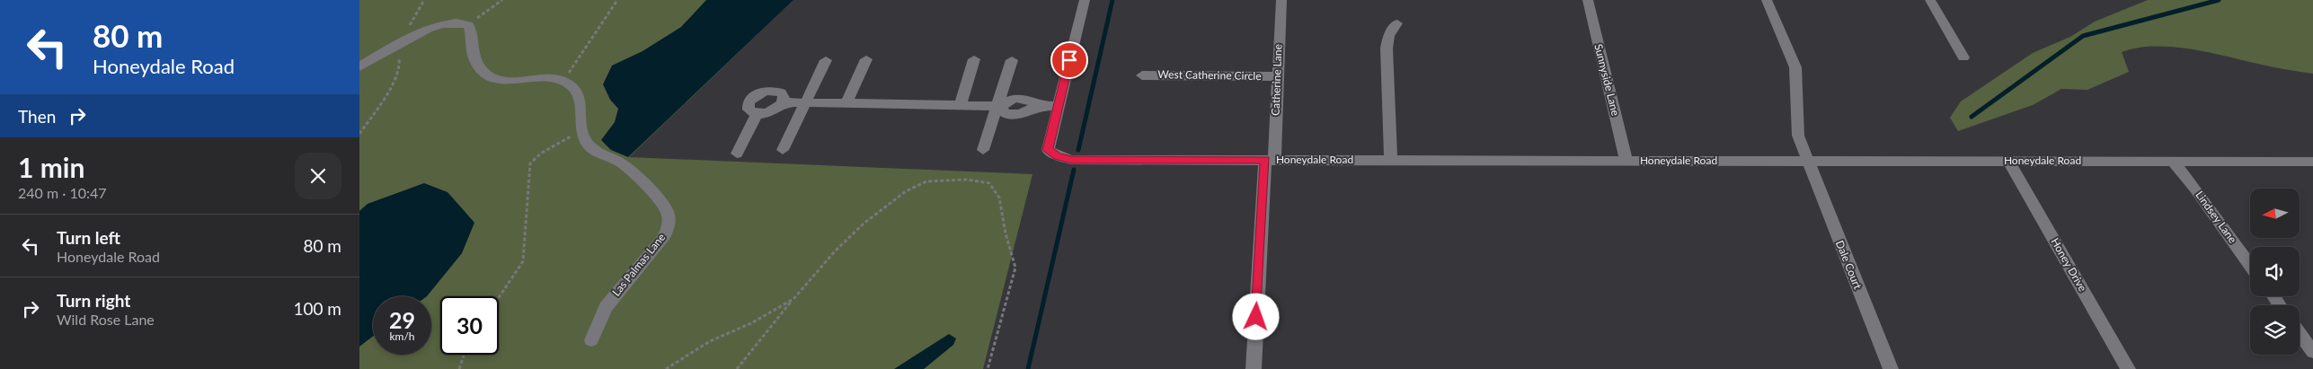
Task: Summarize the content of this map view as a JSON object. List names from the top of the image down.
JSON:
{
  "streets": {
    "street": [
      "West Catherine Circle",
      "Catherine Lane",
      "Sunnyside Lane",
      "Honeydale Road",
      "Lindsey Lane",
      "Las Palmas Lane",
      "Dale Court",
      "Honey Drive"
    ]
  },
  "crossings": [
    ["West Catherine Circle", "Catherine Lane"],
    ["Catherine Lane", "Honeydale Road"],
    ["Sunnyside Lane", "Honeydale Road"],
    ["Honeydale Road", "Lindsey Lane"],
    ["Honeydale Road", "Dale Court"],
    ["Honeydale Road", "Honey Drive"]
  ],
  "north": "left",
  "page": {
    "turn": ["80 m", "Honeydale Road"],
    "then": "Then",
    "heading": ["1 min", "240 m · 10:47"],
    "list": [
      {
        "name": "Turn left",
        "note": "Honeydale Road",
        "value": "80 m"
      },
      {
        "name": "Turn right",
        "note": "Wild Rose Lane",
        "value": "100 m"
      }
    ],
    "speed": "29 km/h",
    "limit": "30"
  }
}
